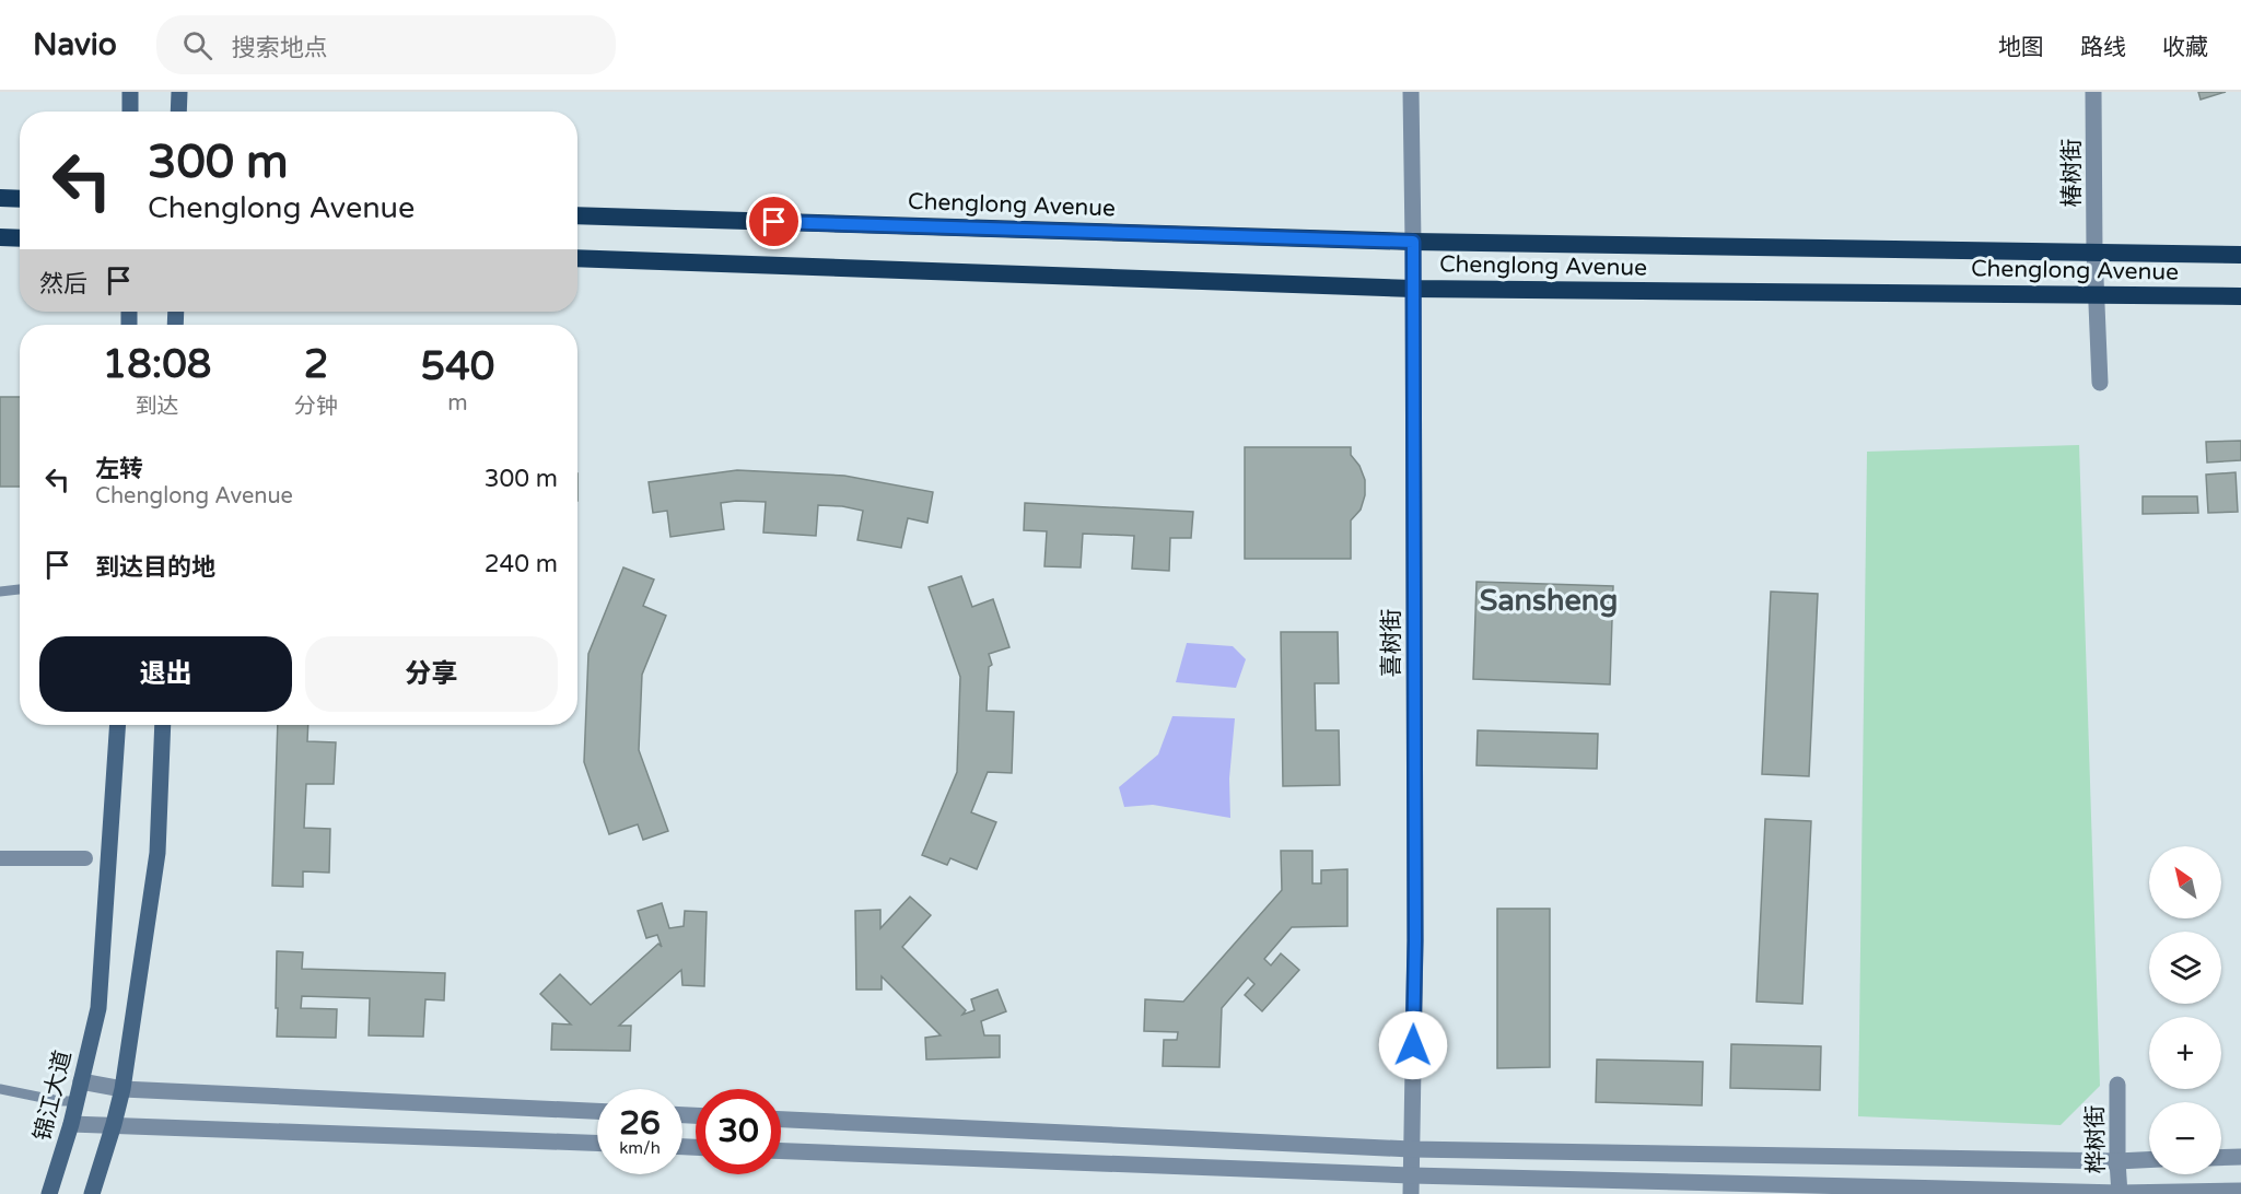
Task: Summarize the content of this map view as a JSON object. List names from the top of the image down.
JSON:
{
  "streets": {
    "highway": ["Chenglong Avenue"],
    "main road": ["锦江大道"],
    "street": ["椿树街", "喜树街", "桦树街"]
  },
  "crossings": [
    ["椿树街", "Chenglong Avenue"],
    ["Chenglong Avenue", "喜树街"]
  ],
  "districts": ["Sansheng"],
  "north": "top left",
  "page": {
    "header": "Navio",
    "search": "搜索地点",
    "nav": ["地图", "路线", "收藏"],
    "turn": ["300 m", "Chenglong Avenue"],
    "then": "然后",
    "eta": [
      "18:08",
      "到达",
      "2",
      "分钟",
      "540",
      "m"
    ],
    "list": [
      {
        "name": "左转",
        "note": "Chenglong Avenue",
        "value": "300 m"
      },
      {
        "name": "到达目的地",
        "value": "240 m"
      }
    ],
    "buttons": ["退出", "分享"],
    "map_buttons": ["+", "−"],
    "speed": "26 km/h",
    "limit": "30"
  }
}
